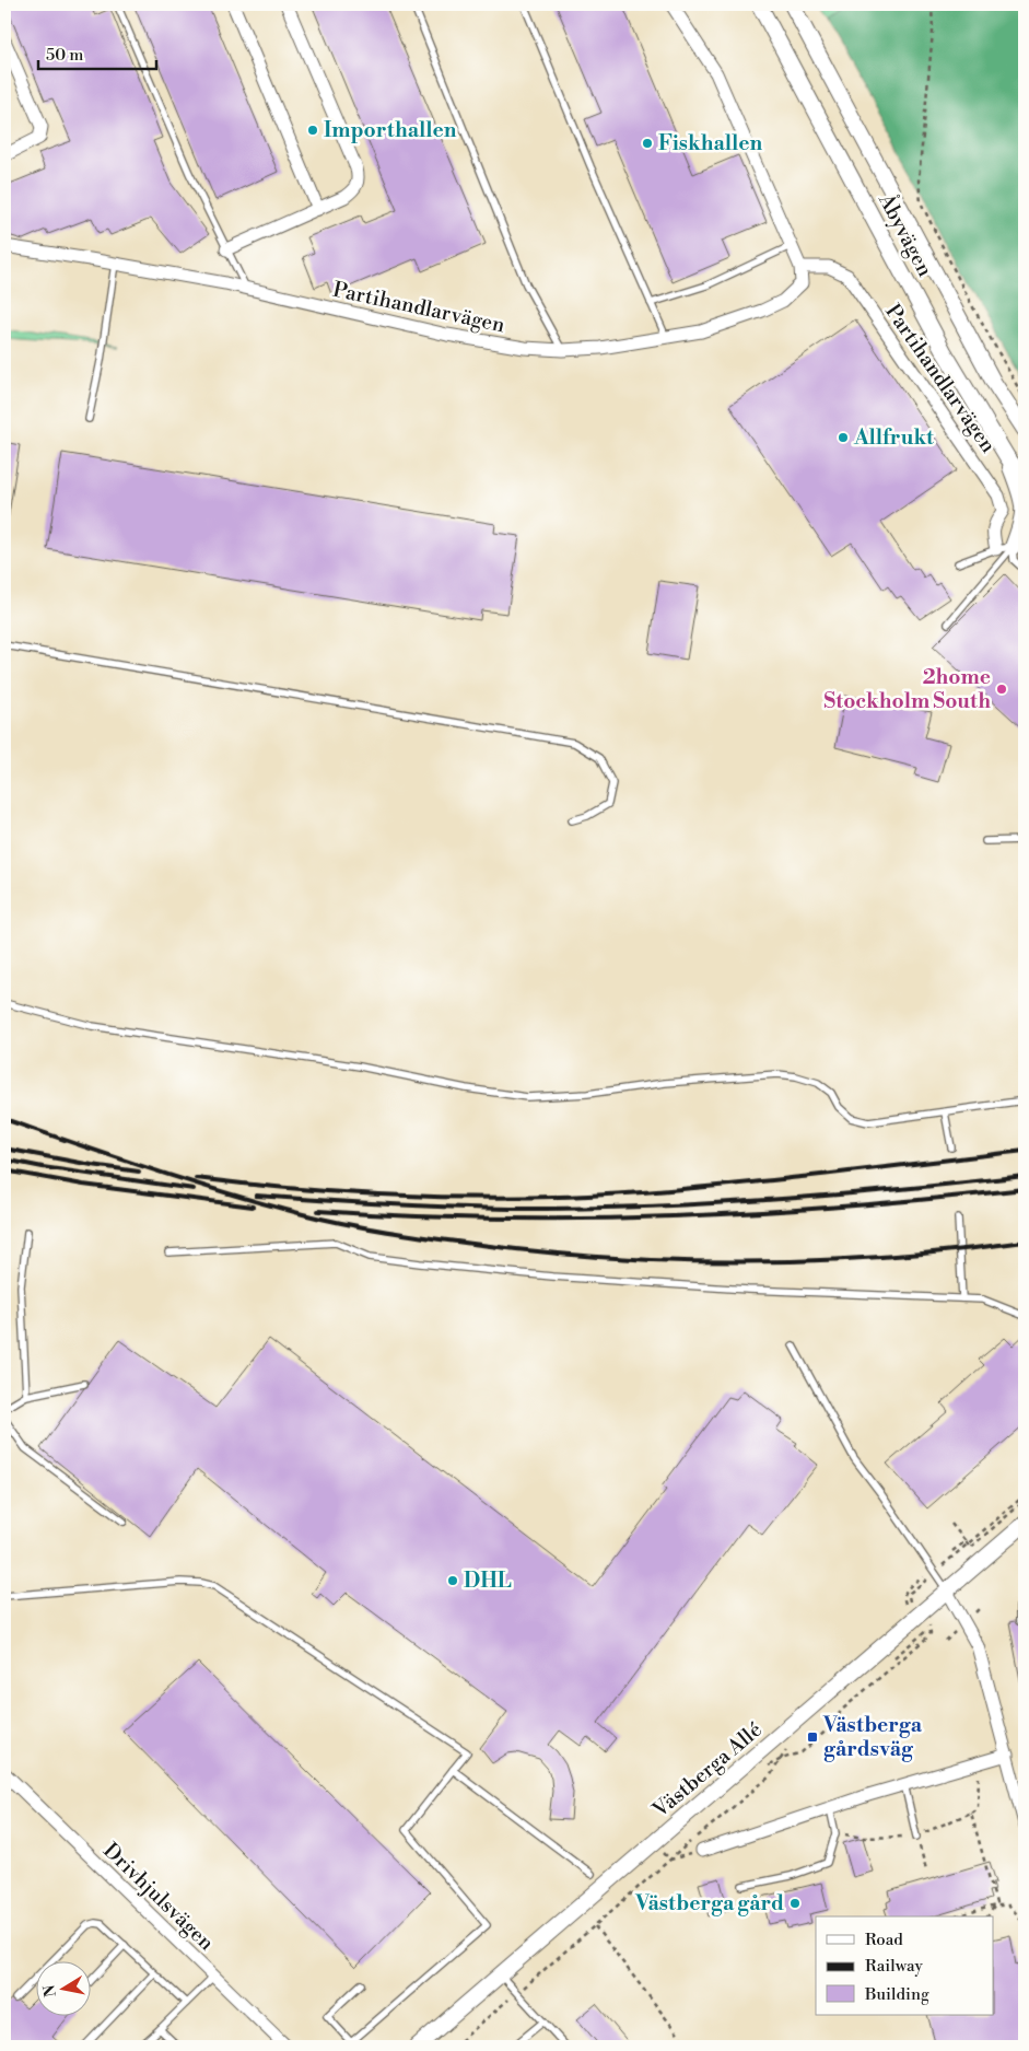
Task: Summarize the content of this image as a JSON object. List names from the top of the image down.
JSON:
{
  "streets": {
    "street": [
      "Åbyvägen",
      "Partihandlarvägen",
      "Västberga Allé",
      "Drivhjulsvägen"
    ]
  },
  "places": {
    "other": [
      "Importhallen",
      "Fiskhallen",
      "Allfrukt",
      "2home Stockholm South",
      "DHL",
      "Västberga gård"
    ],
    "transit": ["Västberga gårdsväg"]
  },
  "legend": ["Road", "Railway", "Building"],
  "scale_bar": "50 m",
  "north": "left"
}
